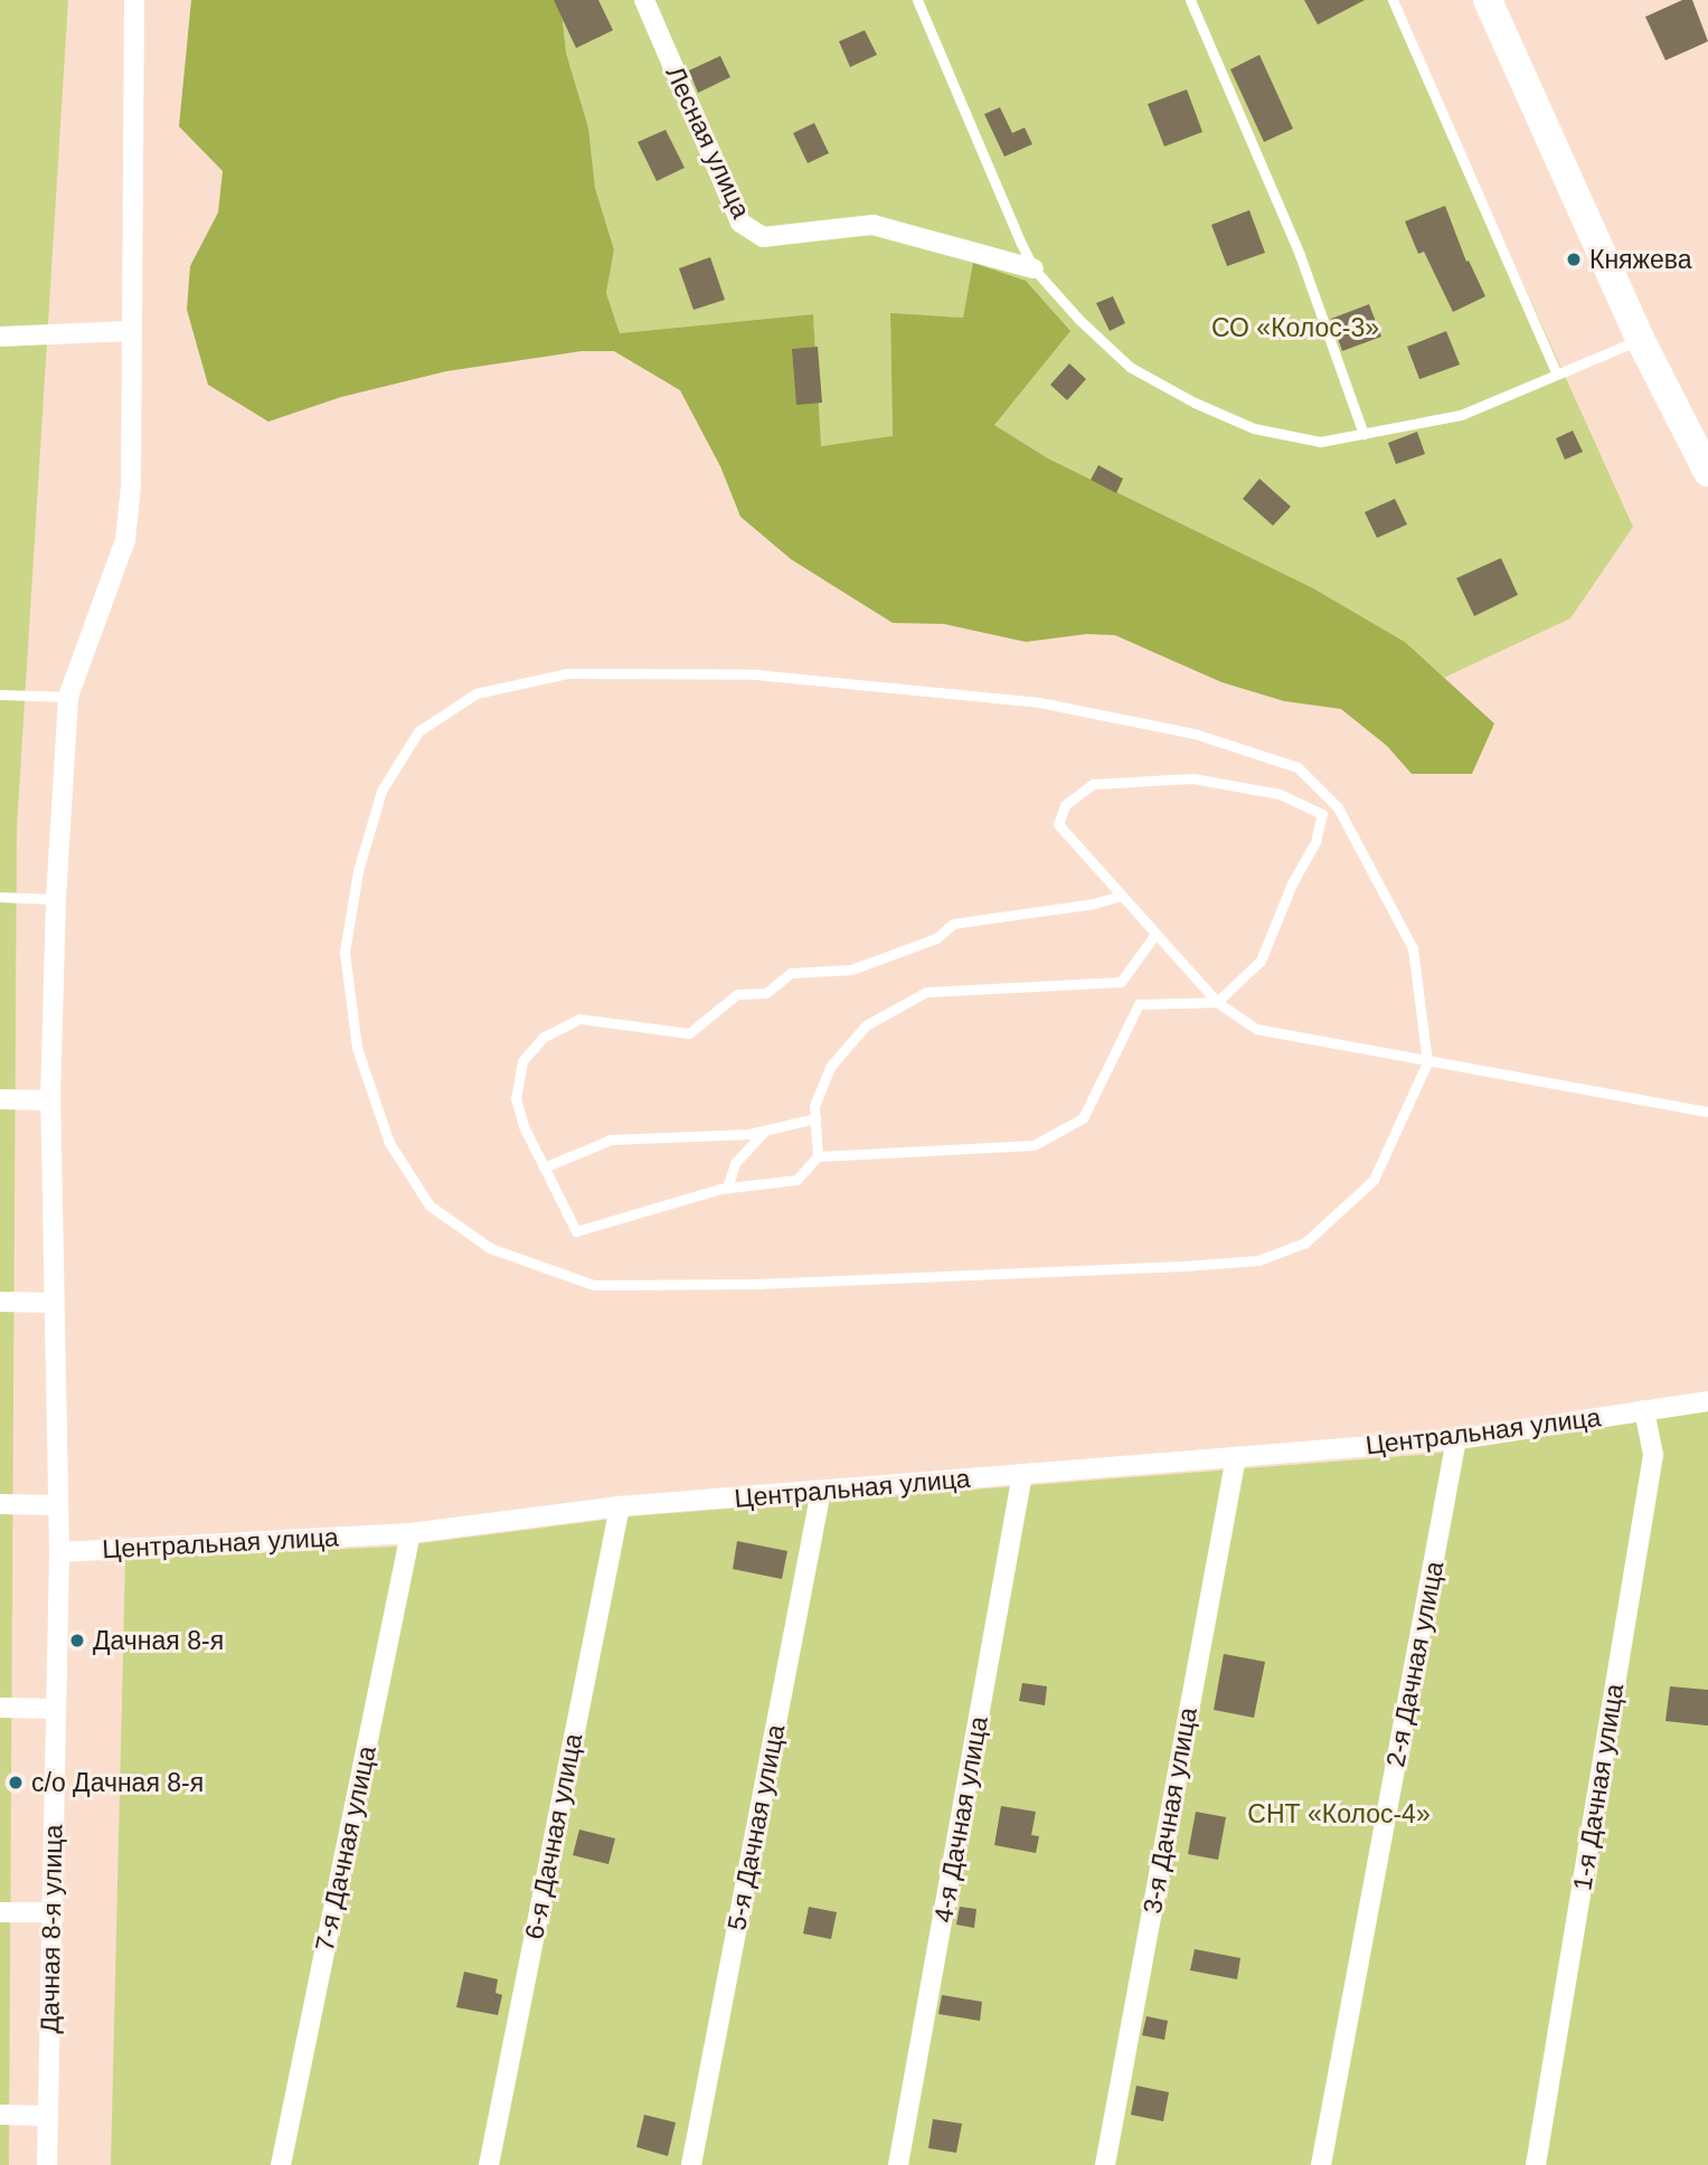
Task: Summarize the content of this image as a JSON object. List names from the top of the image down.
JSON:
{
  "streets": {
    "street": [
      "Лесная улица",
      "Центральная улица",
      "2-я Дачная улица",
      "1-я Дачная улица",
      "3-я Дачная улица",
      "4-я Дачная улица",
      "5-я Дачная улица",
      "6-я Дачная улица",
      "7-я Дачная улица",
      "Дачная 8-я улица"
    ]
  },
  "crossings": [
    ["Центральная улица", "2-я Дачная улица"],
    ["Центральная улица", "1-я Дачная улица"],
    ["Центральная улица", "3-я Дачная улица"],
    ["Центральная улица", "4-я Дачная улица"],
    ["Центральная улица", "5-я Дачная улица"],
    ["Центральная улица", "6-я Дачная улица"],
    ["Центральная улица", "7-я Дачная улица"],
    ["Центральная улица", "Дачная 8-я улица"]
  ],
  "parks": ["СО «Колос-3»", "СНТ «Колос-4»"],
  "places": ["Княжева", "Дачная 8-я", "с/о Дачная 8-я"]
}
